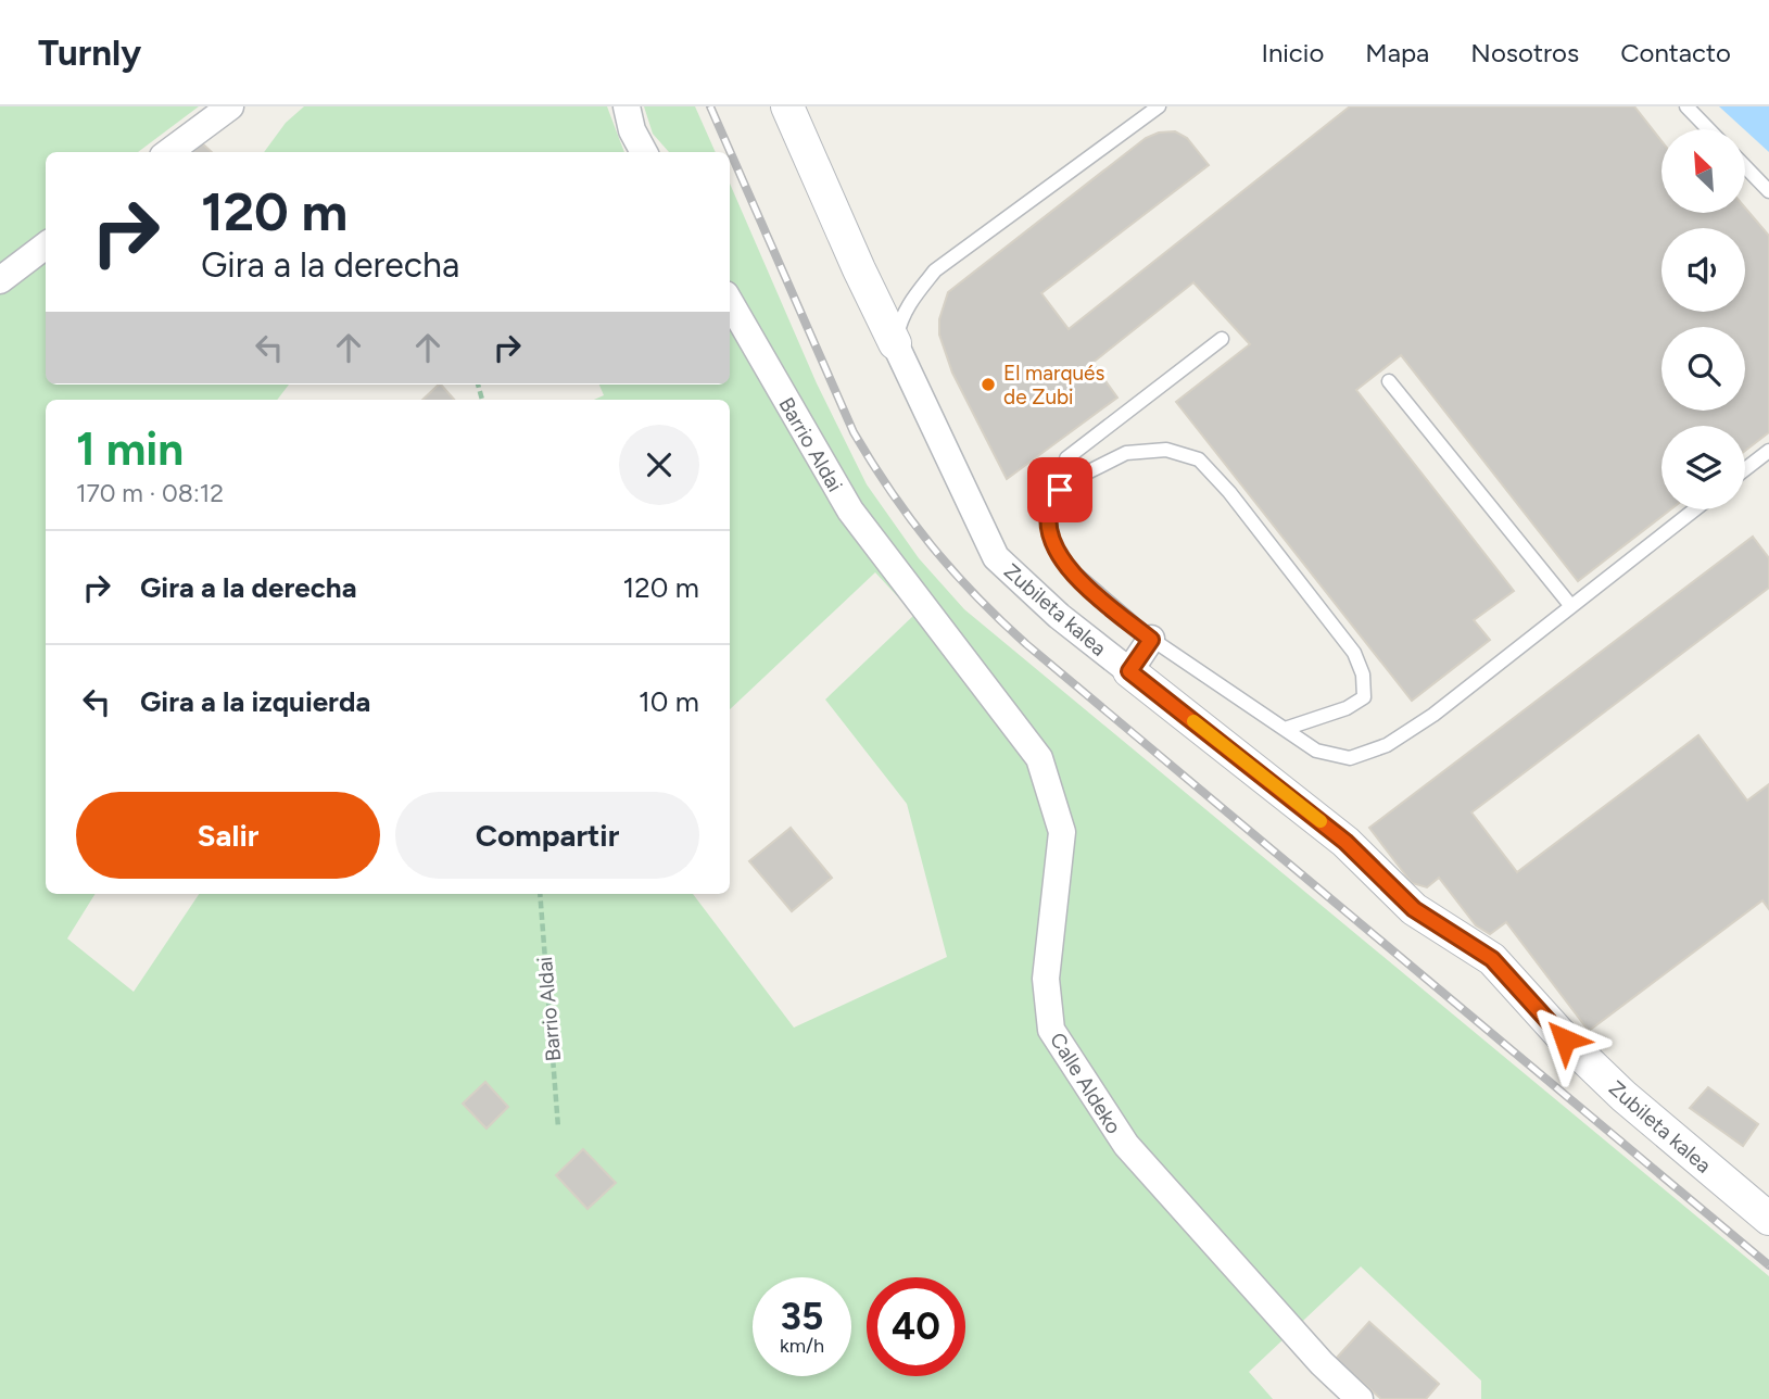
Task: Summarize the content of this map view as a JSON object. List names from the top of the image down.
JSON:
{
  "streets": {
    "street": ["Barrio Aldai", "Zubileta kalea", "Calle Aldeko"]
  },
  "crossings": [
    ["Barrio Aldai", "Calle Aldeko"]
  ],
  "places": ["El marqués de Zubi"],
  "north": "top left",
  "page": {
    "header": "Turnly",
    "nav": [
      "Inicio",
      "Mapa",
      "Nosotros",
      "Contacto"
    ],
    "turn": ["120 m", "Gira a la derecha"],
    "heading": ["1 min", "170 m · 08:12"],
    "list": [
      {
        "name": "Gira a la derecha",
        "value": "120 m"
      },
      {
        "name": "Gira a la izquierda",
        "value": "10 m"
      }
    ],
    "buttons": ["Salir", "Compartir"],
    "speed": "35 km/h",
    "limit": "40"
  }
}
